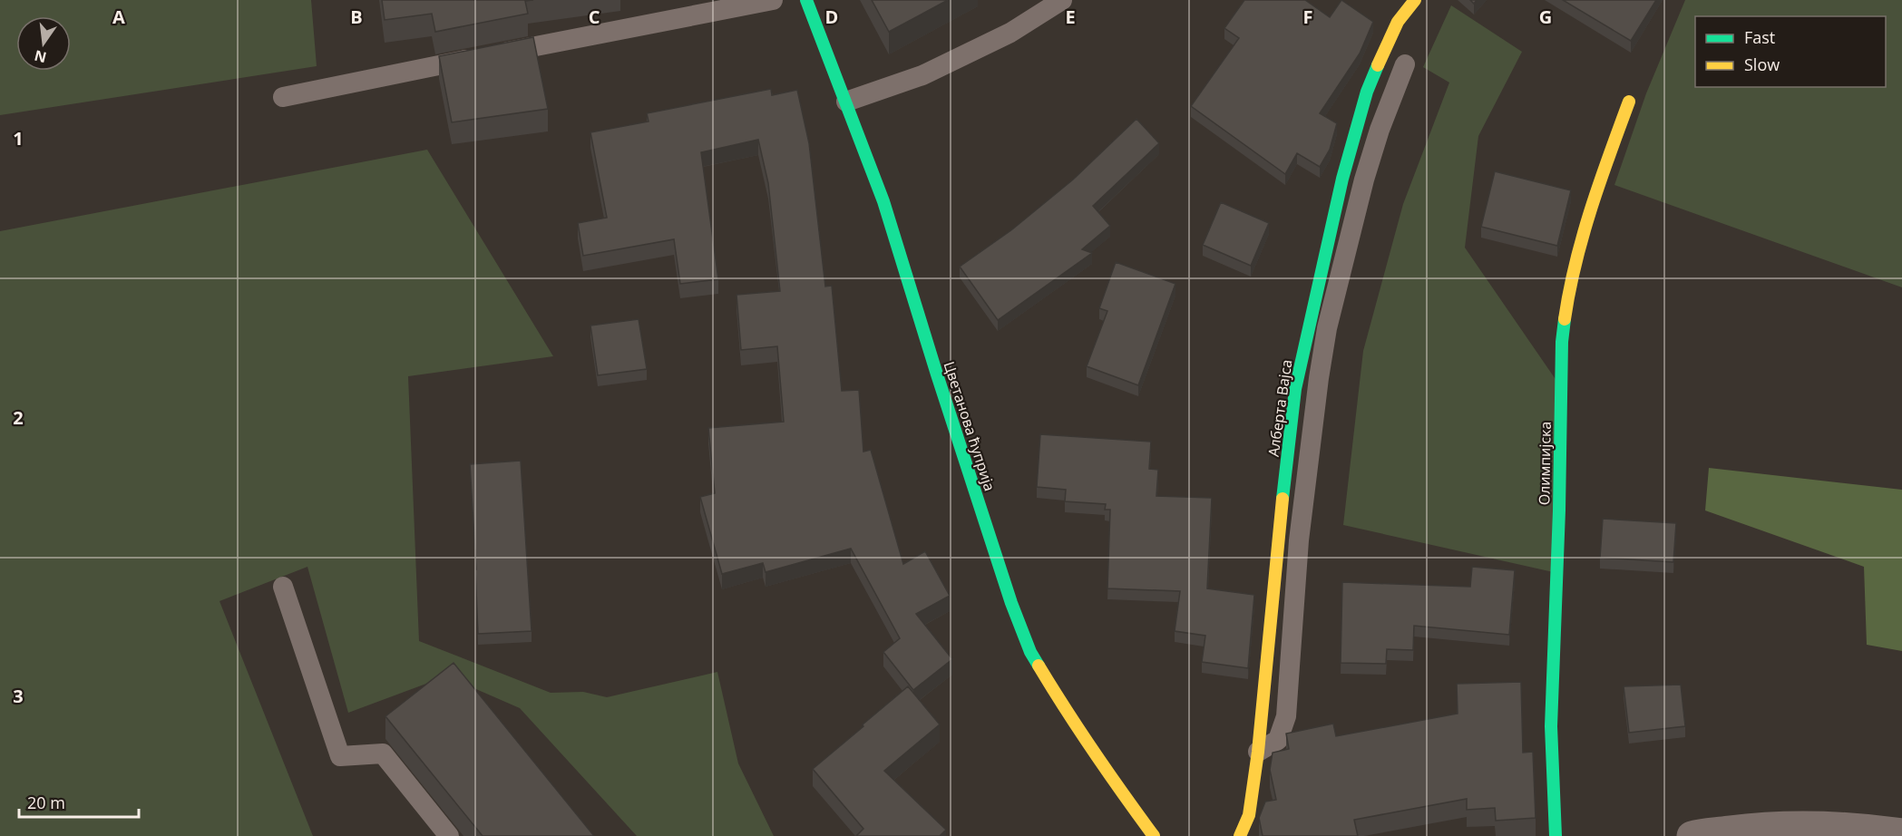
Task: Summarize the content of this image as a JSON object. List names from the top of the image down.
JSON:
{
  "streets": {
    "street": ["Алберта Вајса", "Цветанова ћуприја", "Олимпијска"]
  },
  "legend": ["Fast", "Slow"],
  "scale_bar": "20 m",
  "north": "bottom",
  "grid": {
    "columns": [
      "A",
      "B",
      "C",
      "D",
      "E",
      "F",
      "G"
    ],
    "rows": ["1", "2", "3"]
  }
}
